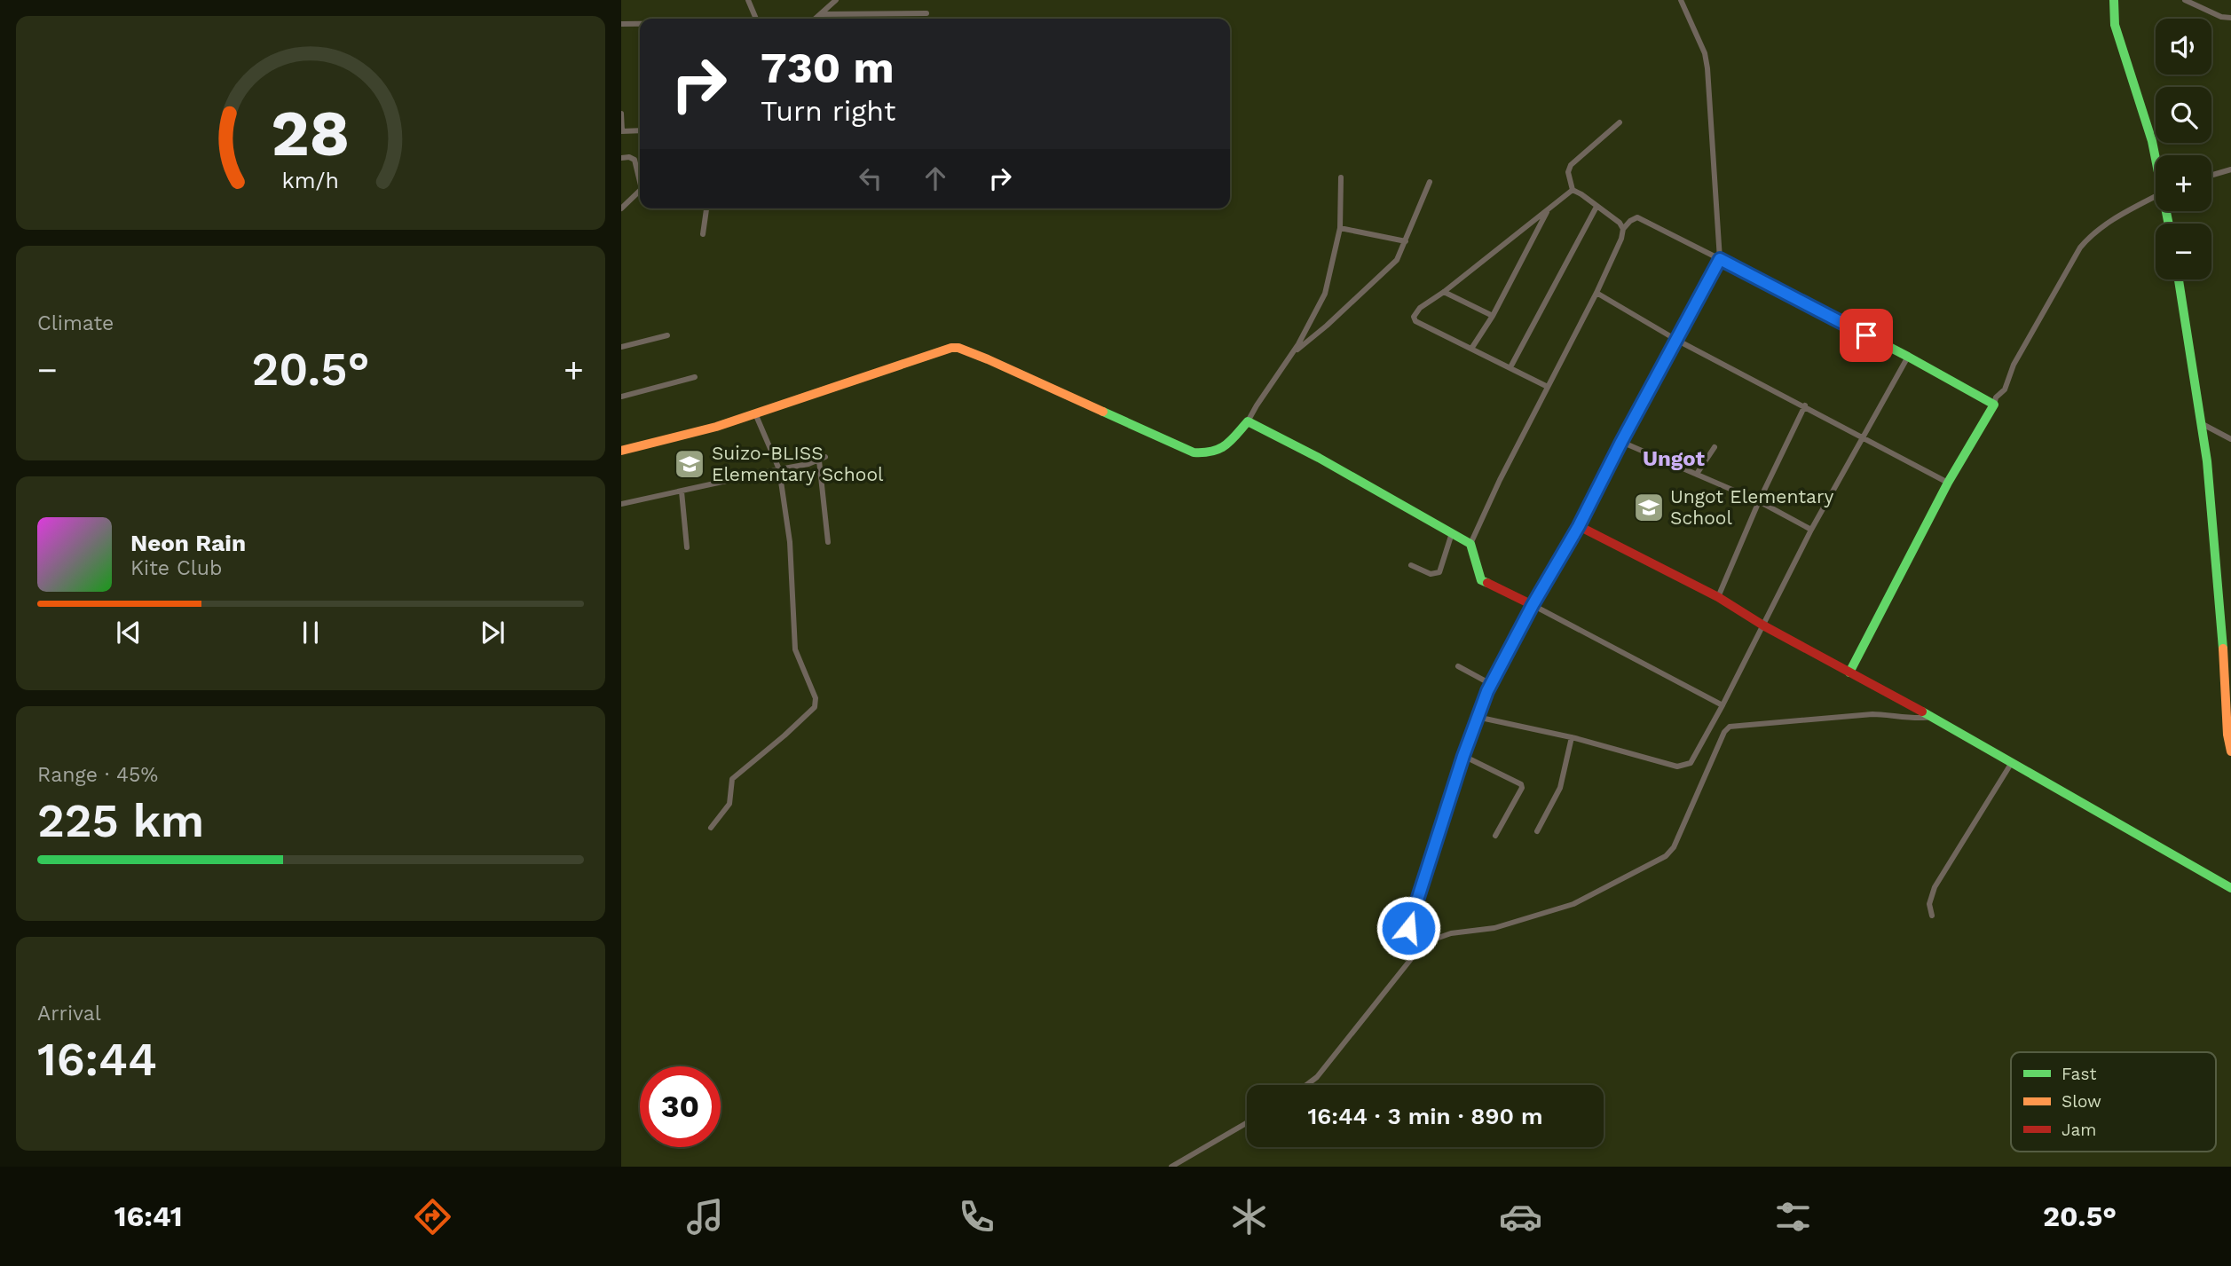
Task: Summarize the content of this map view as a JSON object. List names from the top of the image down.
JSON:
{
  "districts": ["Ungot"],
  "places": {
    "school or university": ["Suizo-BLISS Elementary School", "Ungot Elementary School"]
  },
  "legend": ["Fast", "Slow", "Jam"],
  "page": {
    "map_buttons": ["+", "−"],
    "turn": ["730 m", "Turn right"],
    "tile": [
      "Climate",
      ["Range · 45%", "225 km"],
      ["Arrival", "16:44"]
    ],
    "heat": ["−", "20.5°", "+"],
    "song": ["Neon Rain", "Kite Club"],
    "limit": "30",
    "trip": "16:44 · 3 min · 890 m",
    "tabs": ["16:41", "20.5°"],
    "gauge": ["28", "km/h"]
  }
}
